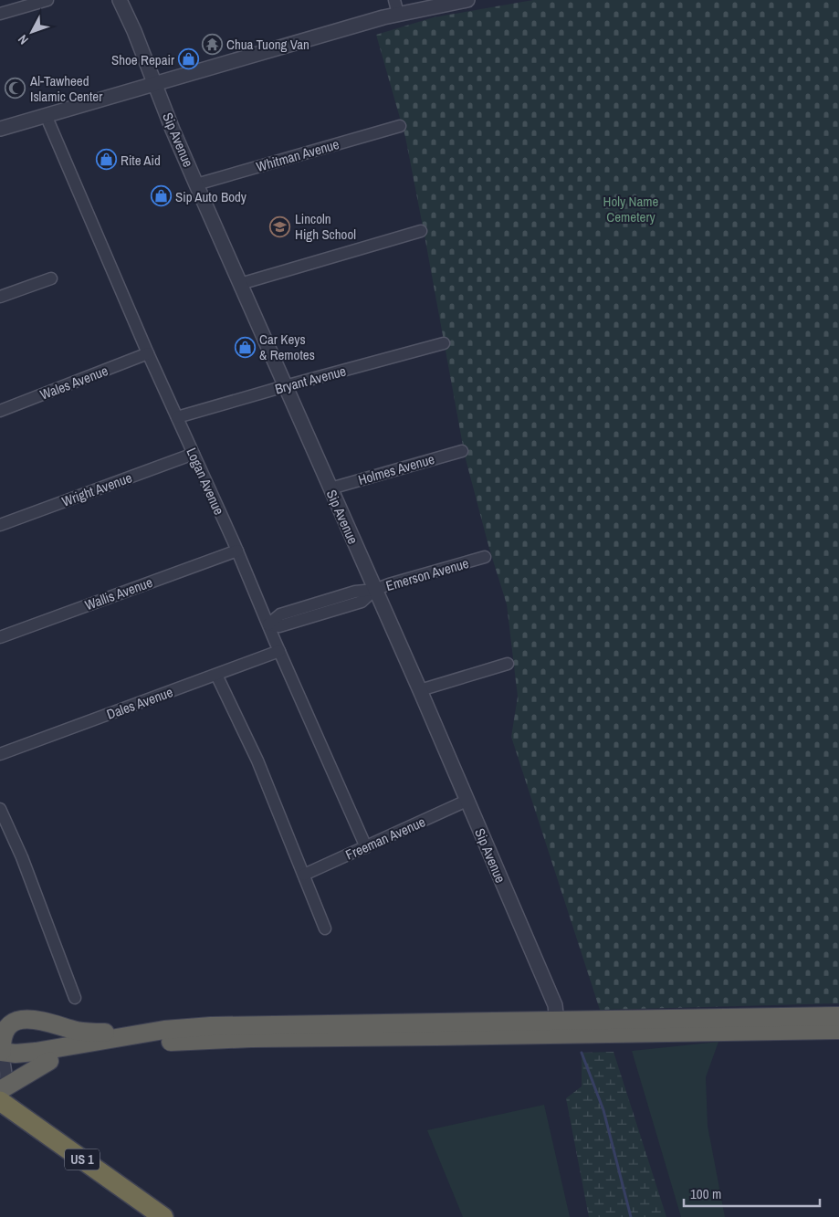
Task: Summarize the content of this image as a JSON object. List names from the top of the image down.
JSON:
{
  "streets": {
    "highway": ["US 1"],
    "street": [
      "Sip Avenue",
      "Whitman Avenue",
      "Bryant Avenue",
      "Wales Avenue",
      "Holmes Avenue",
      "Logan Avenue",
      "Wright Avenue",
      "Emerson Avenue",
      "Wallis Avenue",
      "Dales Avenue",
      "Freeman Avenue"
    ]
  },
  "crossings": [
    ["Sip Avenue", "Whitman Avenue"],
    ["Sip Avenue", "Bryant Avenue"],
    ["Sip Avenue", "Holmes Avenue"],
    ["Sip Avenue", "Emerson Avenue"],
    ["Sip Avenue", "Freeman Avenue"],
    ["Bryant Avenue", "Logan Avenue"],
    ["Wales Avenue", "Logan Avenue"],
    ["Logan Avenue", "Wright Avenue"],
    ["Logan Avenue", "Emerson Avenue"],
    ["Logan Avenue", "Wallis Avenue"],
    ["Logan Avenue", "Dales Avenue"],
    ["Logan Avenue", "Freeman Avenue"]
  ],
  "parks": ["Holy Name Cemetery"],
  "places": {
    "temple": ["Chua Tuong Van"],
    "shop": [
      "Shoe Repair",
      "Rite Aid",
      "Sip Auto Body",
      "Car Keys & Remotes"
    ],
    "mosque": ["Al-Tawheed Islamic Center"],
    "school or university": ["Lincoln High School"]
  },
  "scale_bar": "100 m",
  "north": "bottom left"
}
